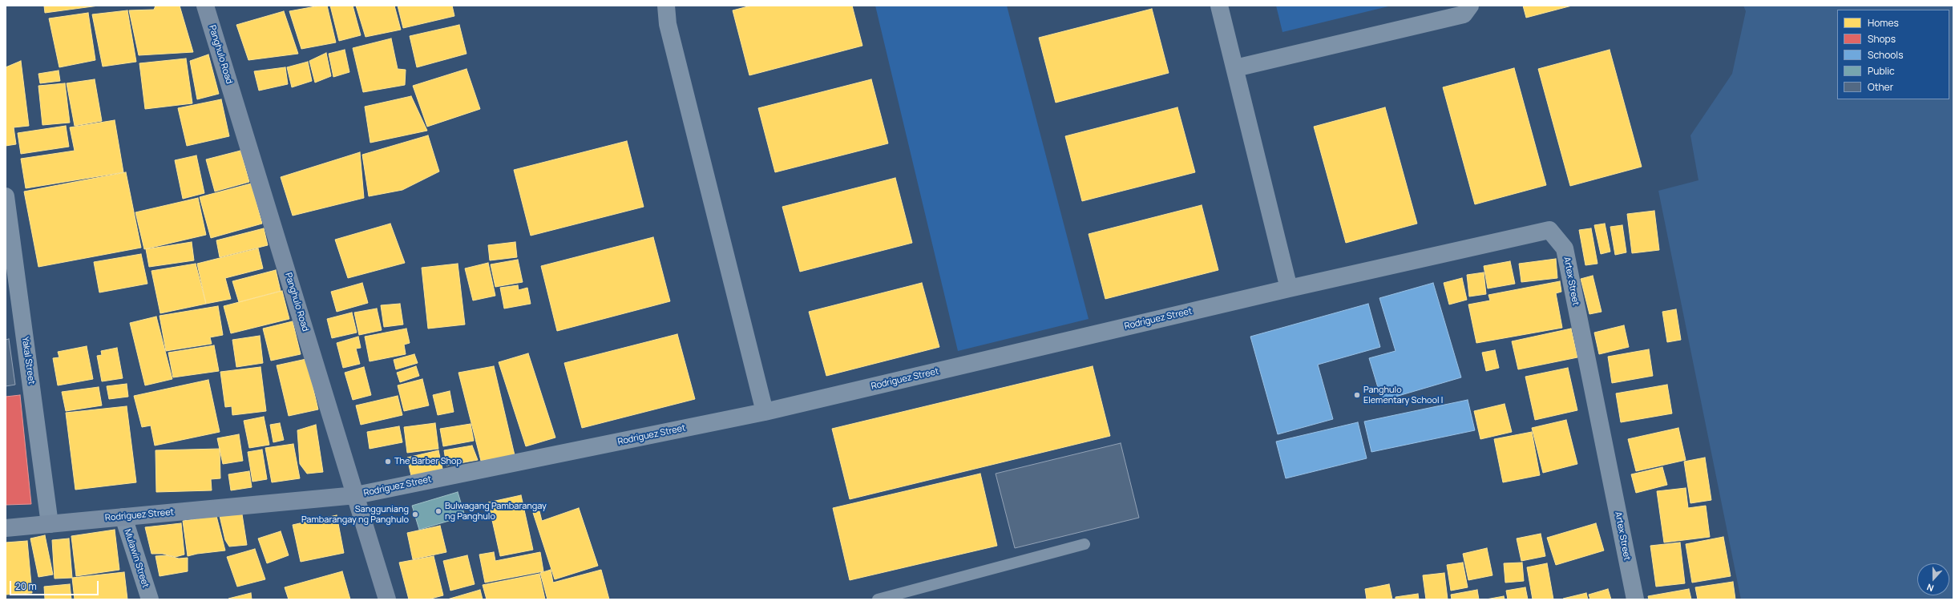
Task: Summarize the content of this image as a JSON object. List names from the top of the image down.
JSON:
{
  "streets": {
    "main road": ["Panghulo Road", "Rodriguez Street"],
    "street": ["Artex Street", "Yakal Street", "Mulawin Street"]
  },
  "crossings": [
    ["Panghulo Road", "Rodriguez Street"],
    ["Artex Street", "Rodriguez Street"],
    ["Rodriguez Street", "Yakal Street"],
    ["Rodriguez Street", "Mulawin Street"]
  ],
  "places": [
    "Panghulo Elementary School I",
    "The Barber Shop",
    "Bulwagang Pambarangay ng Panghulo",
    "Sangguniang Pambarangay ng Panghulo"
  ],
  "legend": [
    "Homes",
    "Shops",
    "Schools",
    "Public",
    "Other"
  ],
  "scale_bar": "20 m",
  "north": "bottom"
}
